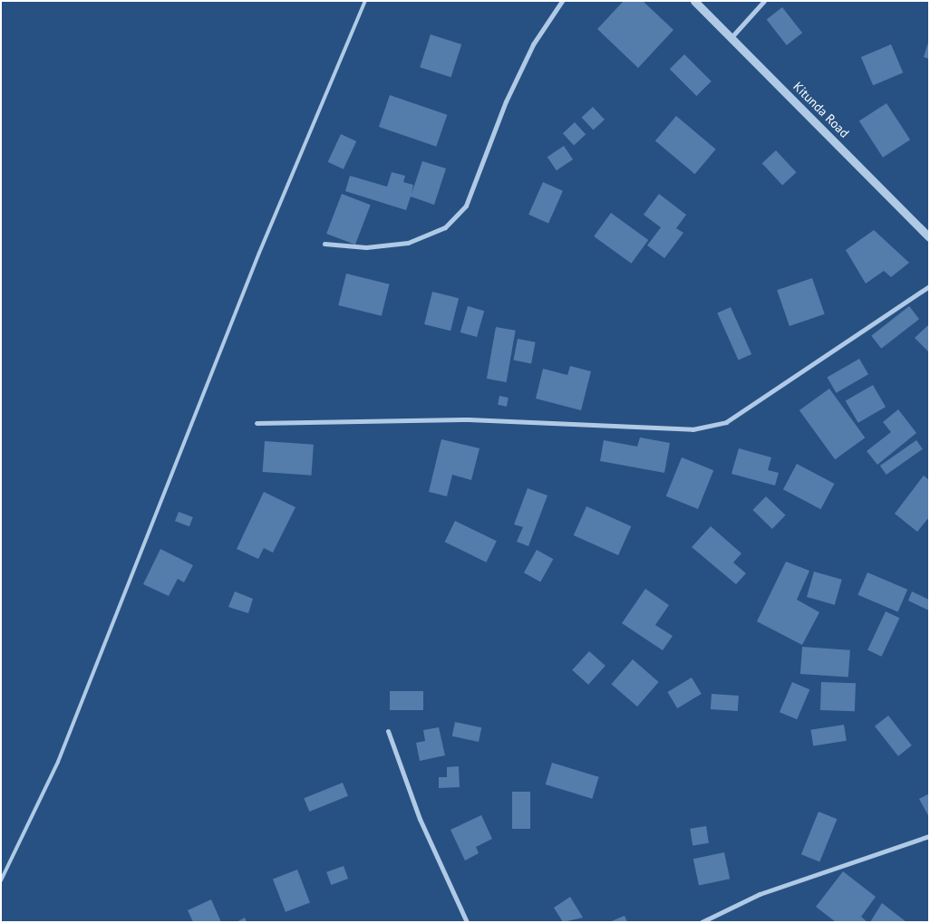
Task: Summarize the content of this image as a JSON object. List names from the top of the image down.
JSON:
{
  "streets": {
    "street": ["Kitunda Road"]
  }
}
